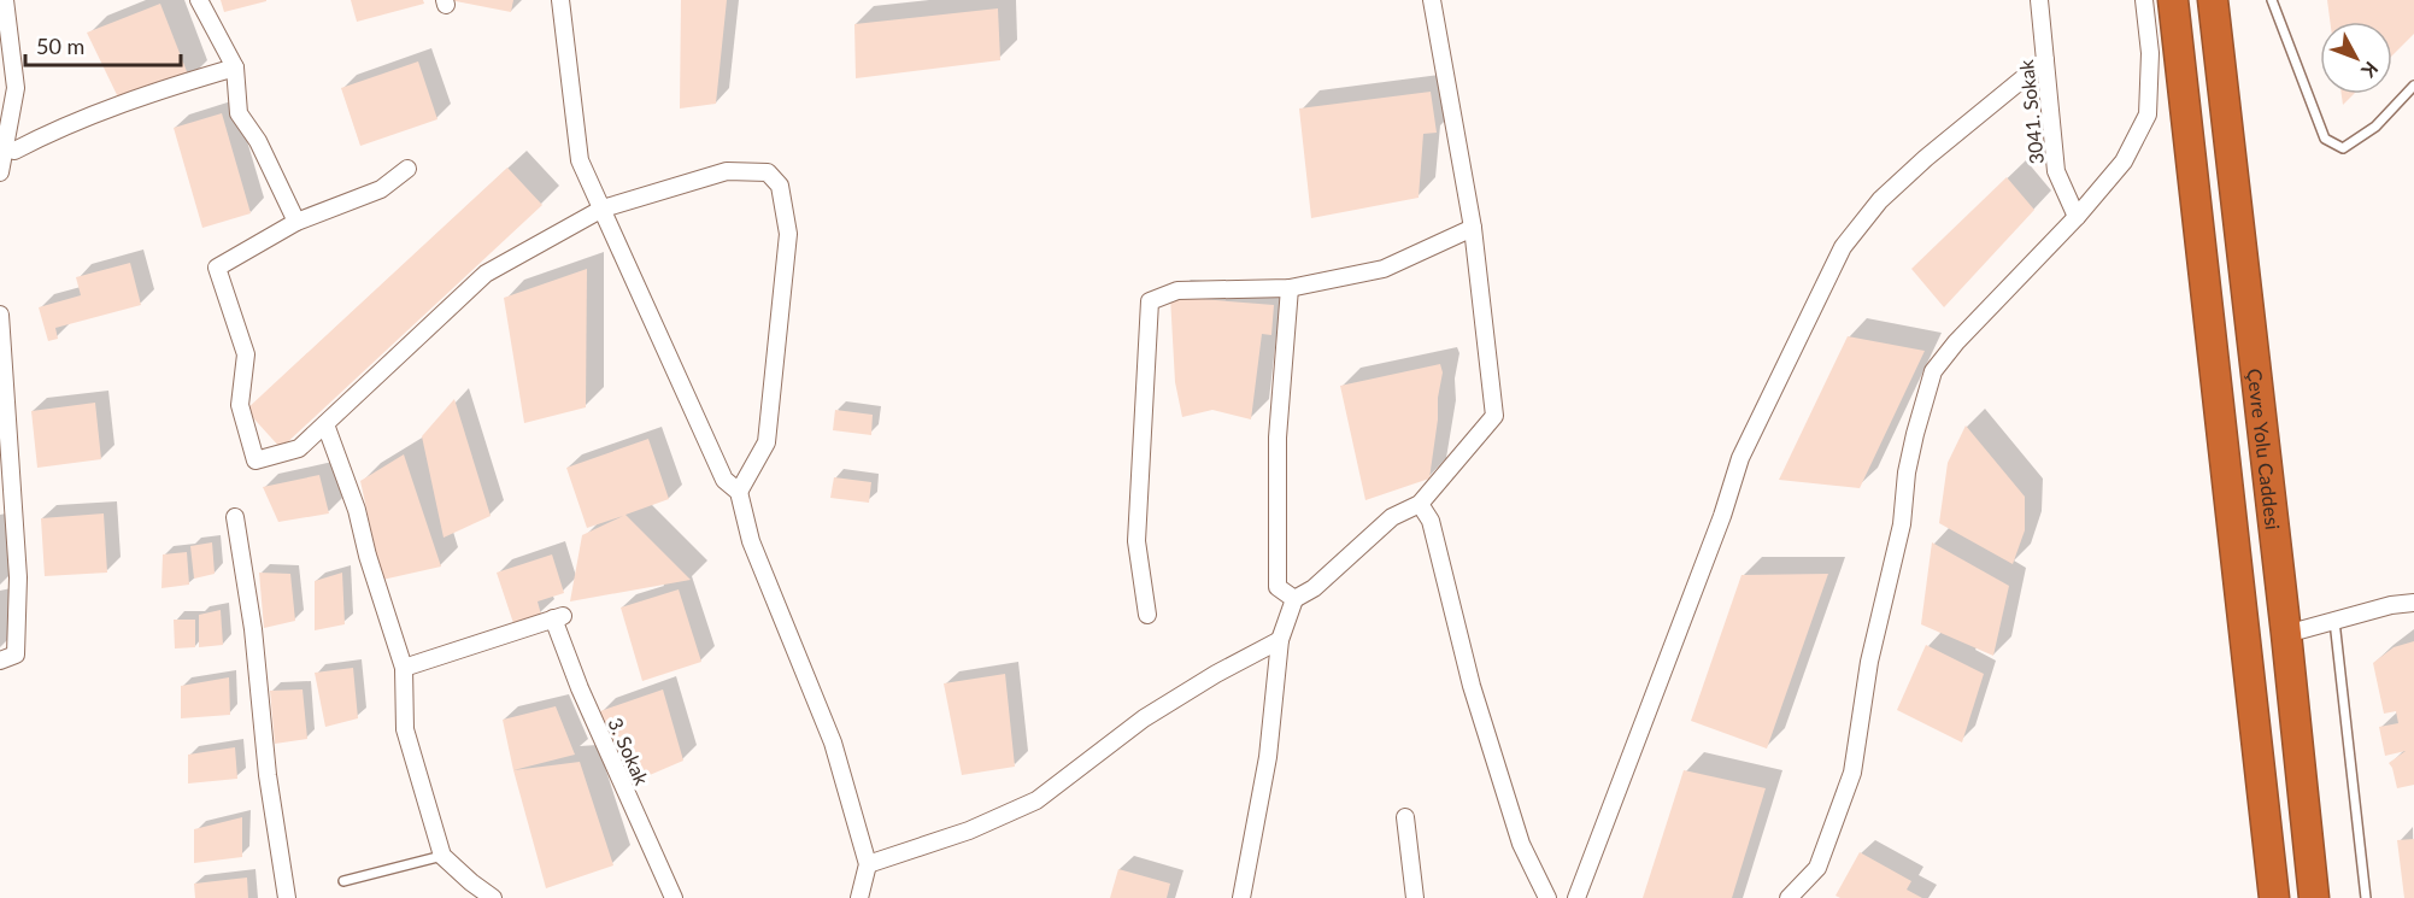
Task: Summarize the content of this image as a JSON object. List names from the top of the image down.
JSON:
{
  "streets": {
    "highway": ["Çevre Yolu Caddesi"],
    "street": ["3041. Sokak", "3. Sokak"]
  },
  "scale_bar": "50 m",
  "north": "bottom right"
}
